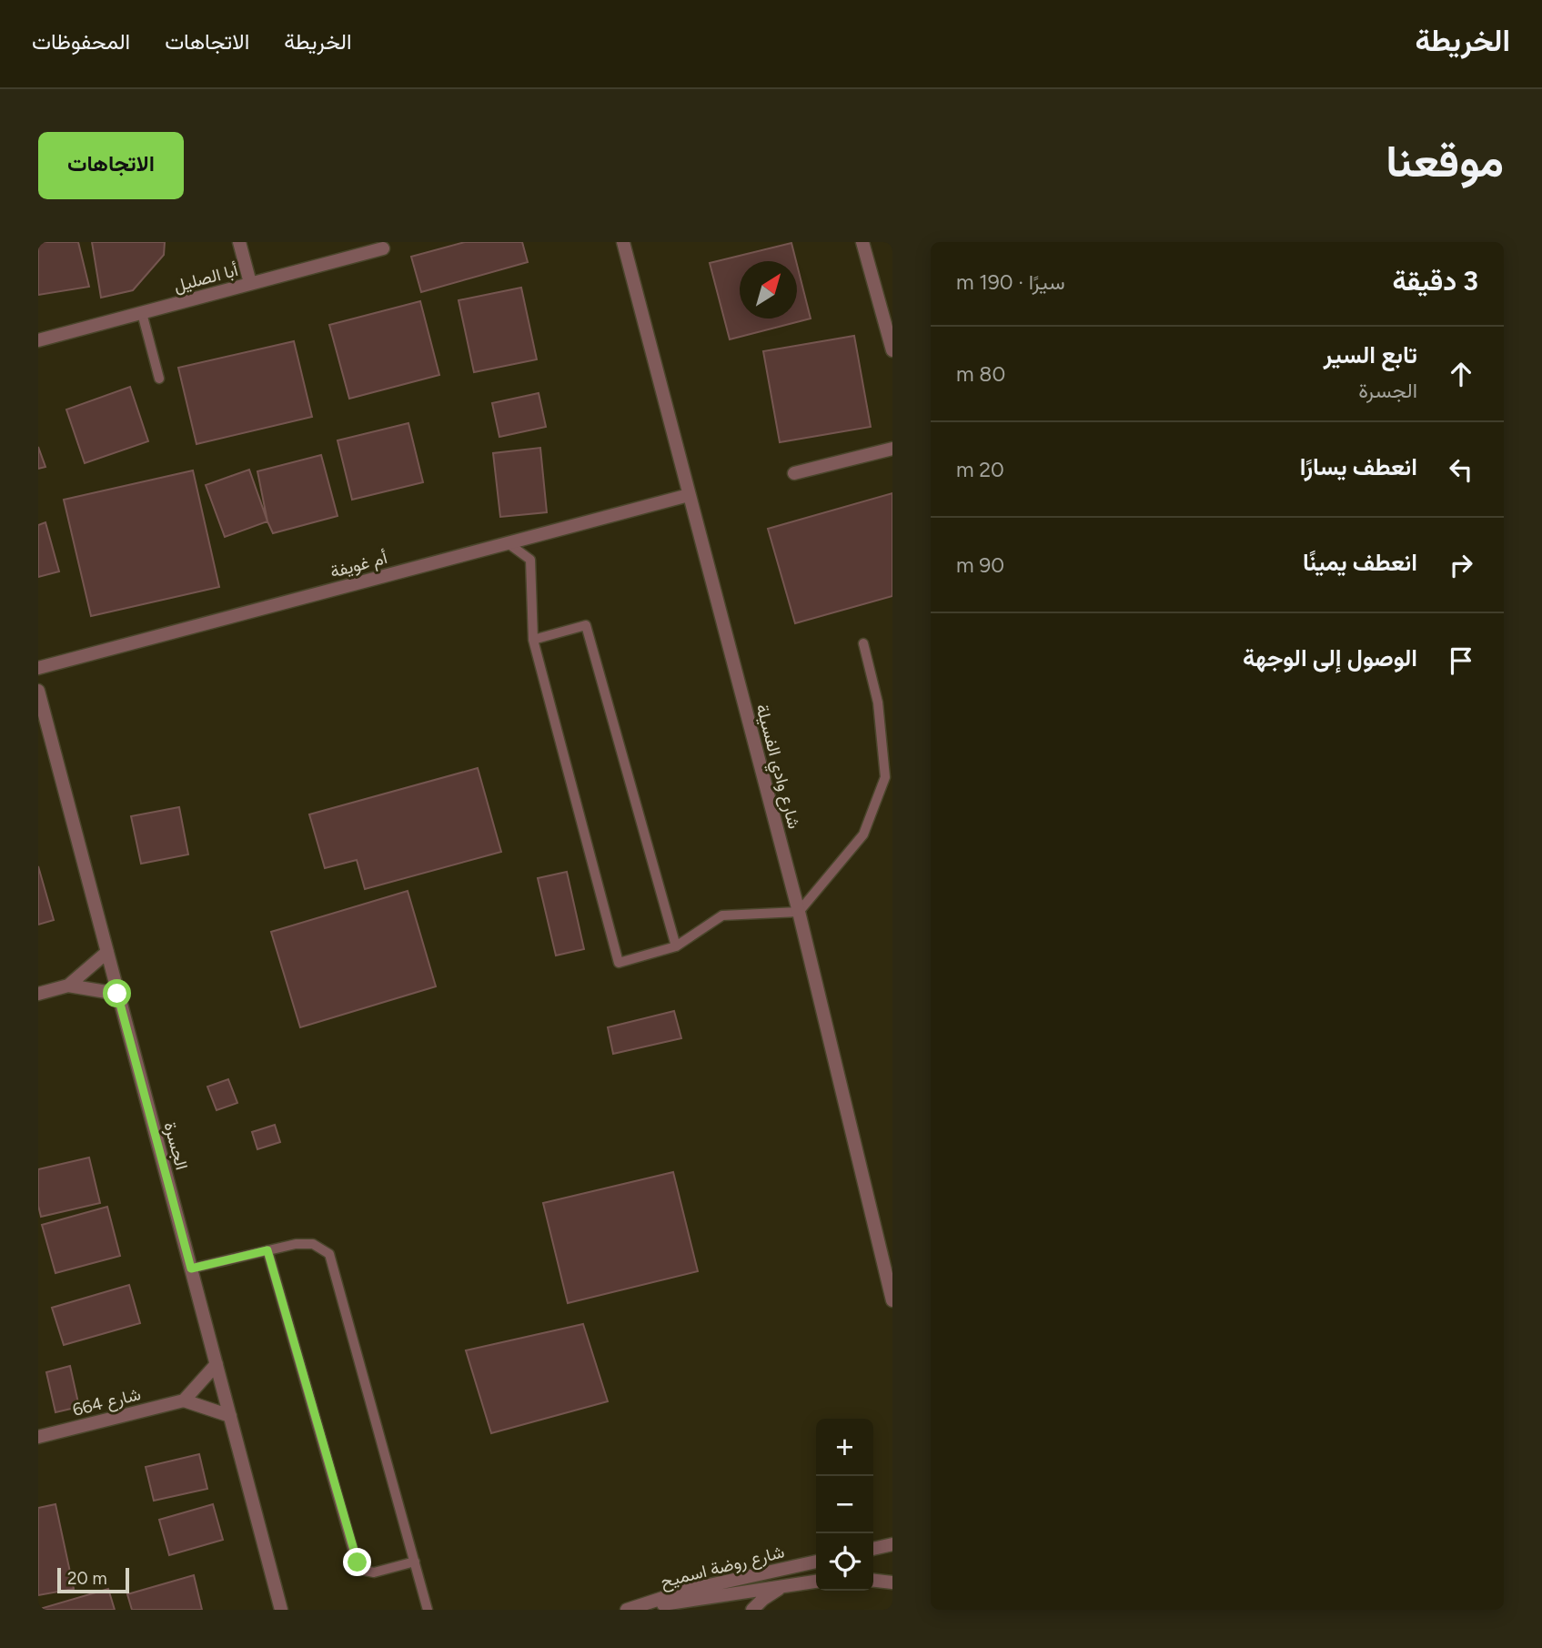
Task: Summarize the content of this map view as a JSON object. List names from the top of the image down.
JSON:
{
  "streets": {
    "street": [
      "أبا الصليل",
      "أم غويفة",
      "شارع وادي الفسيلة",
      "الجسرة",
      "شارع 664",
      "شارع روضة اسميح"
    ]
  },
  "crossings": [
    ["أم غويفة", "شارع وادي الفسيلة"]
  ],
  "scale_bar": "20 m",
  "north": "top right",
  "page": {
    "header": "الخريطة",
    "nav": ["الخريطة", "الاتجاهات", "المحفوظات"],
    "title": "موقعنا",
    "buttons": "الاتجاهات",
    "heading": ["3 دقيقة", "سيرًا · 190 m"],
    "list": [
      ["تابع السير", "الجسرة", "80 m"],
      ["انعطف يسارًا", "20 m"],
      ["انعطف يمينًا", "90 m"],
      "الوصول إلى الوجهة"
    ],
    "map_buttons": ["+", "−"],
    "scale": "20 m"
  }
}
